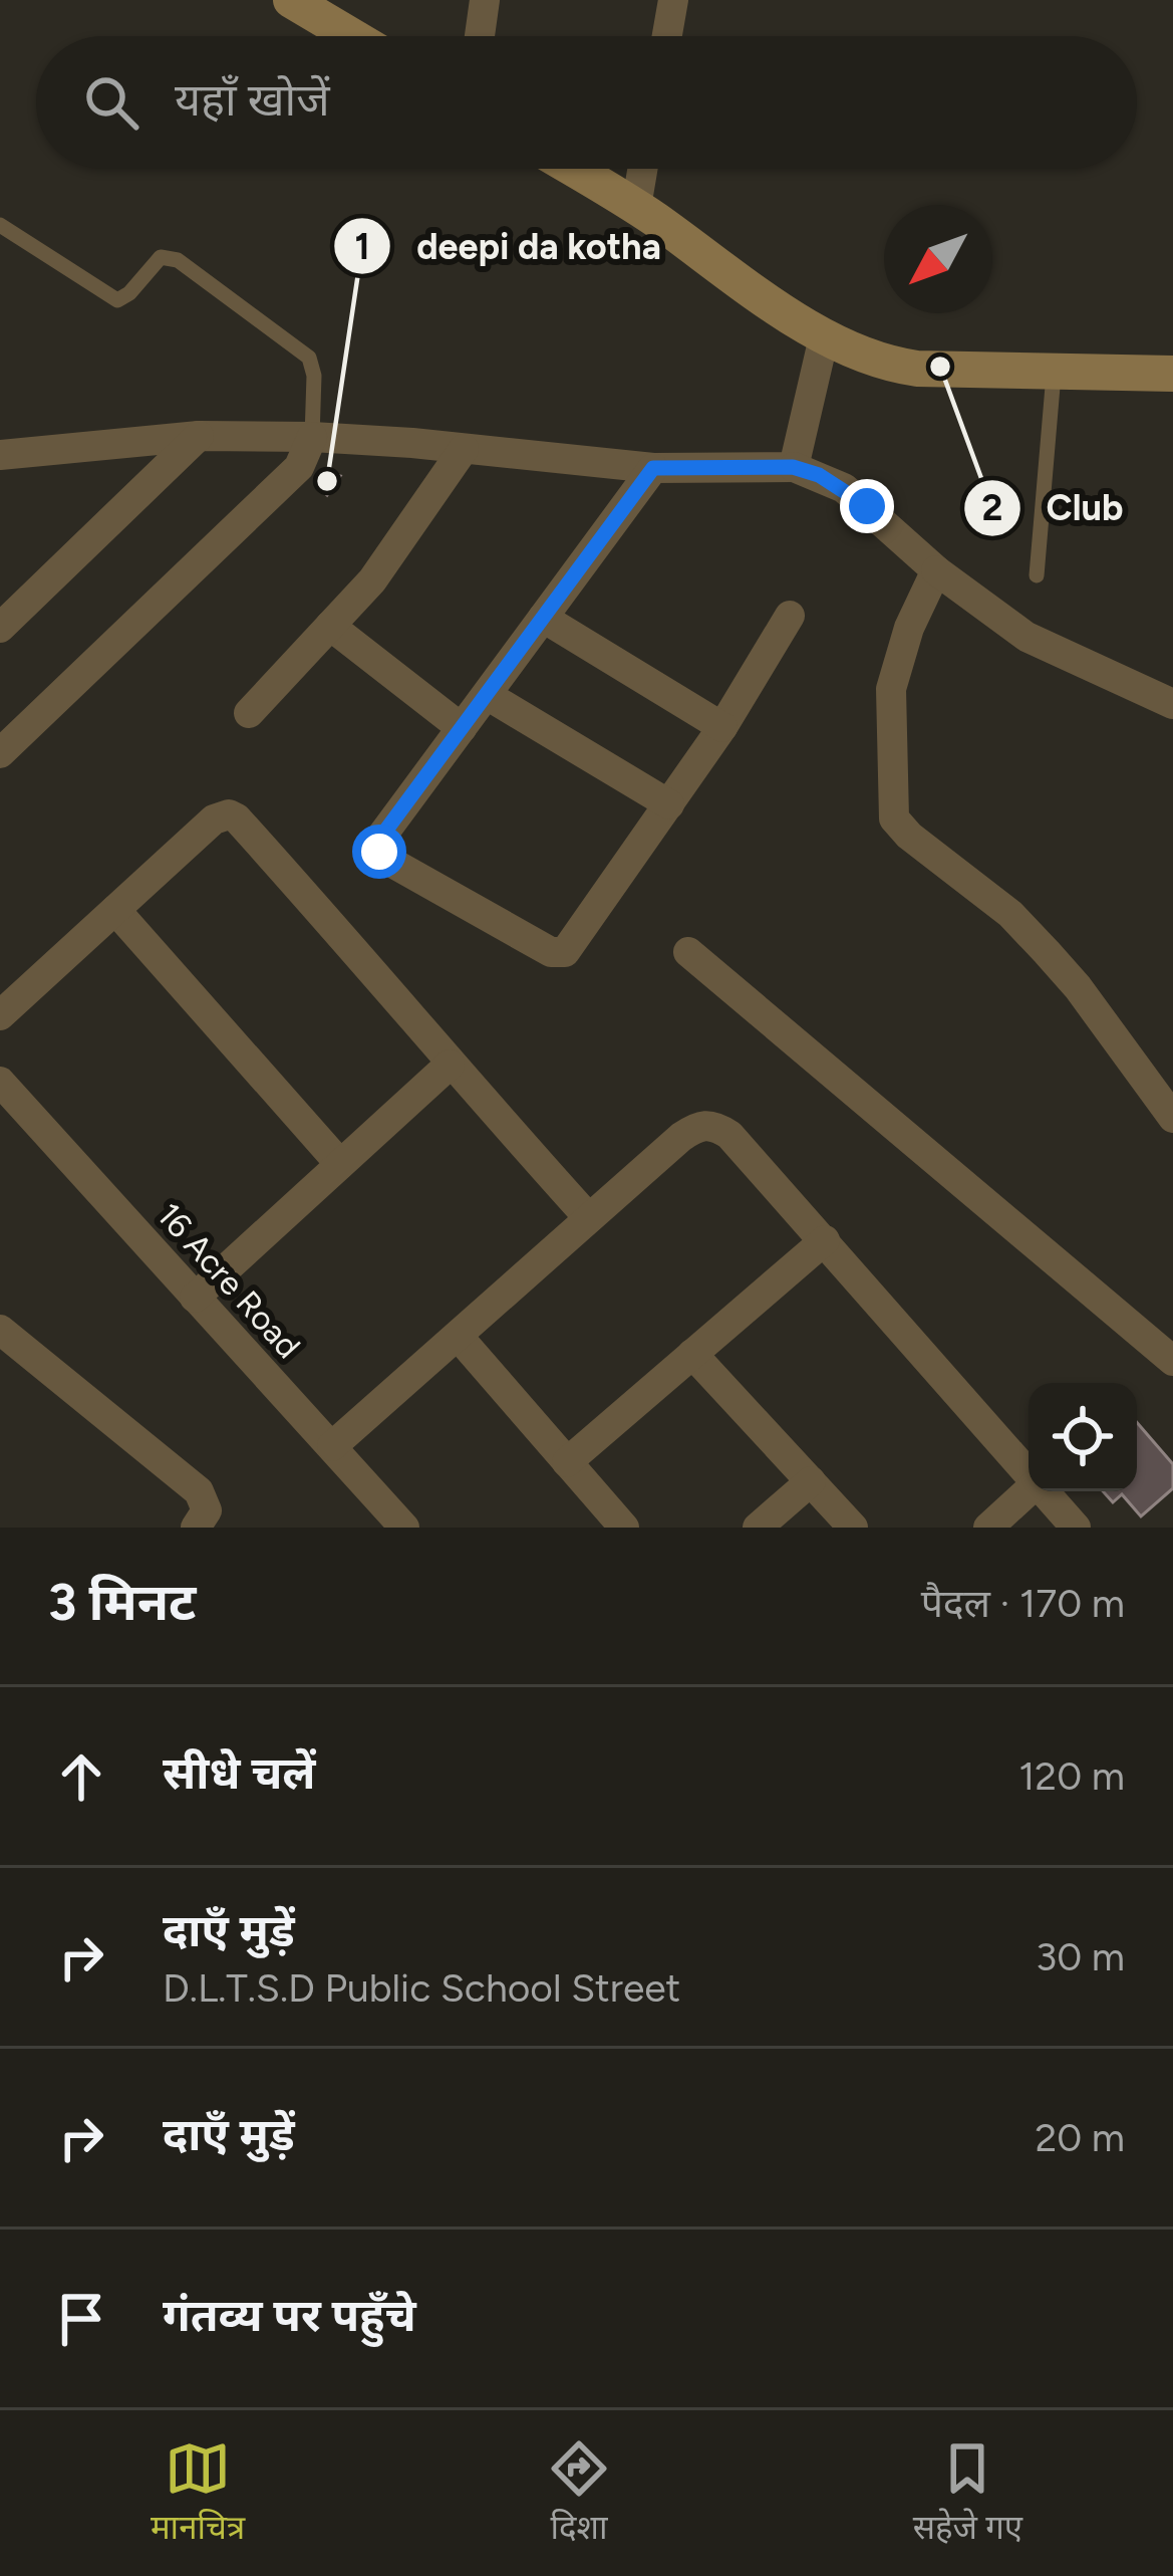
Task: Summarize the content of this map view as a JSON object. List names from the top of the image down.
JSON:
{
  "streets": {
    "street": ["16 Acre Road"]
  },
  "places": ["Club", "deepi da kotha"],
  "north": "bottom left",
  "page": {
    "search": "यहाँ खोजें",
    "heading": ["3 मिनट", "पैदल · 170 m"],
    "list": [
      ["सीधे चलें", "120 m"],
      ["दाएँ मुड़ें", "D.L.T.S.D Public School Street", "30 m"],
      ["दाएँ मुड़ें", "20 m"],
      "गंतव्य पर पहुँचे"
    ],
    "nav": ["मानचित्र", "दिशा", "सहेजे गए"]
  }
}
